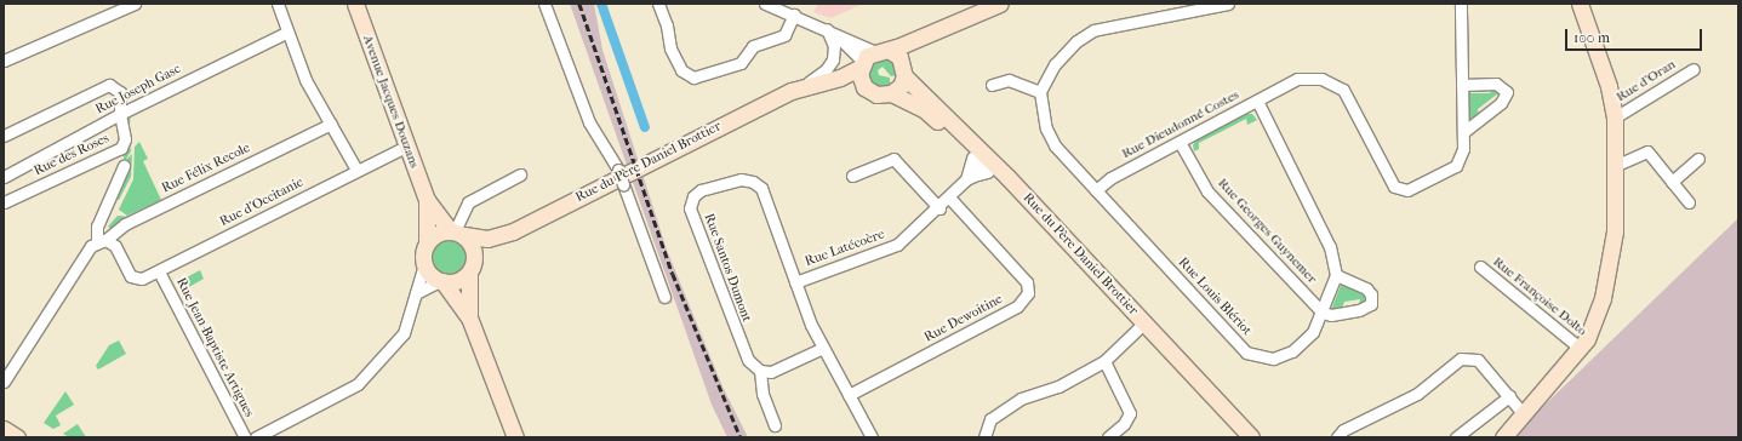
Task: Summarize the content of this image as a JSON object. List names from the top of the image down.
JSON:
{
  "streets": {
    "main road": ["Avenue Jacques Douzans", "Rue du Père Daniel Brottier"],
    "street": [
      "Rue d'Oran",
      "Rue Joseph Gasc",
      "Rue Dieudonné Costes",
      "Rue des Roses",
      "Rue Félix Recole",
      "Rue d'Occitanie",
      "Rue Georges Guynemer",
      "Rue Latécoère",
      "Rue Santos Dumont",
      "Rue Louis Blériot",
      "Rue Françoise Dolto",
      "Rue Dewoitine",
      "Rue Jean-Baptiste Artigues"
    ]
  },
  "crossings": [
    ["Rue Joseph Gasc", "Rue des Roses"],
    ["Avenue Jacques Douzans", "Rue du Père Daniel Brottier"],
    ["Avenue Jacques Douzans", "Rue d'Occitanie"],
    ["Rue Dieudonné Costes", "Rue Georges Guynemer"],
    ["Rue Dieudonné Costes", "Rue Louis Blériot"],
    ["Rue du Père Daniel Brottier", "Rue Latécoère"],
    ["Rue Félix Recole", "Rue d'Occitanie"],
    ["Rue d'Occitanie", "Rue Jean-Baptiste Artigues"],
    ["Rue Georges Guynemer", "Rue Louis Blériot"],
    ["Rue Latécoère", "Rue Santos Dumont"],
    ["Rue Latécoère", "Rue Dewoitine"]
  ],
  "scale_bar": "100 m"
}
